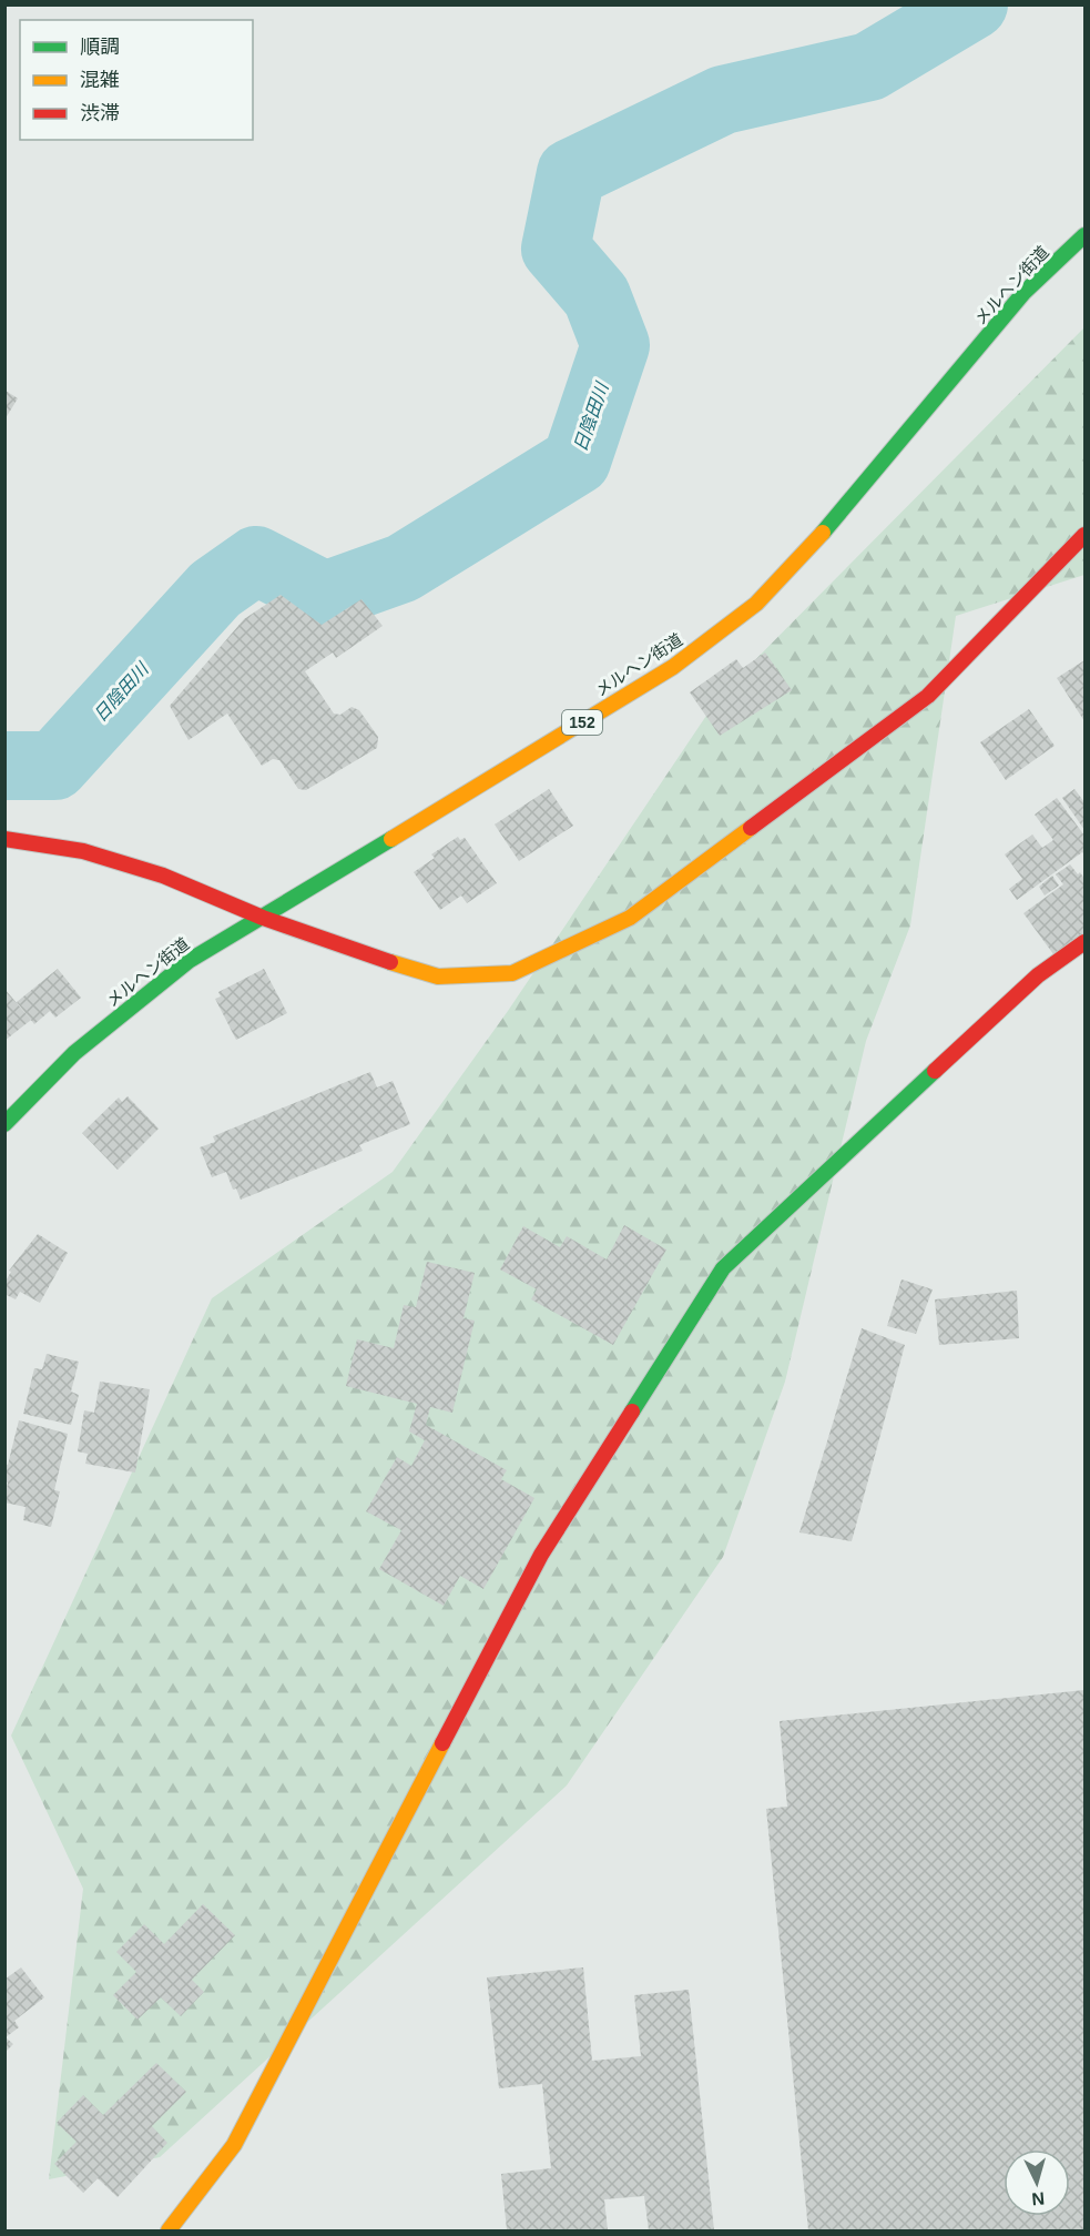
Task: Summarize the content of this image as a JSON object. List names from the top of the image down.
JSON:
{
  "streets": {
    "main road": ["メルヘン街道", "152"]
  },
  "water": ["日陰田川"],
  "legend": ["順調", "混雑", "渋滞"],
  "north": "bottom"
}
